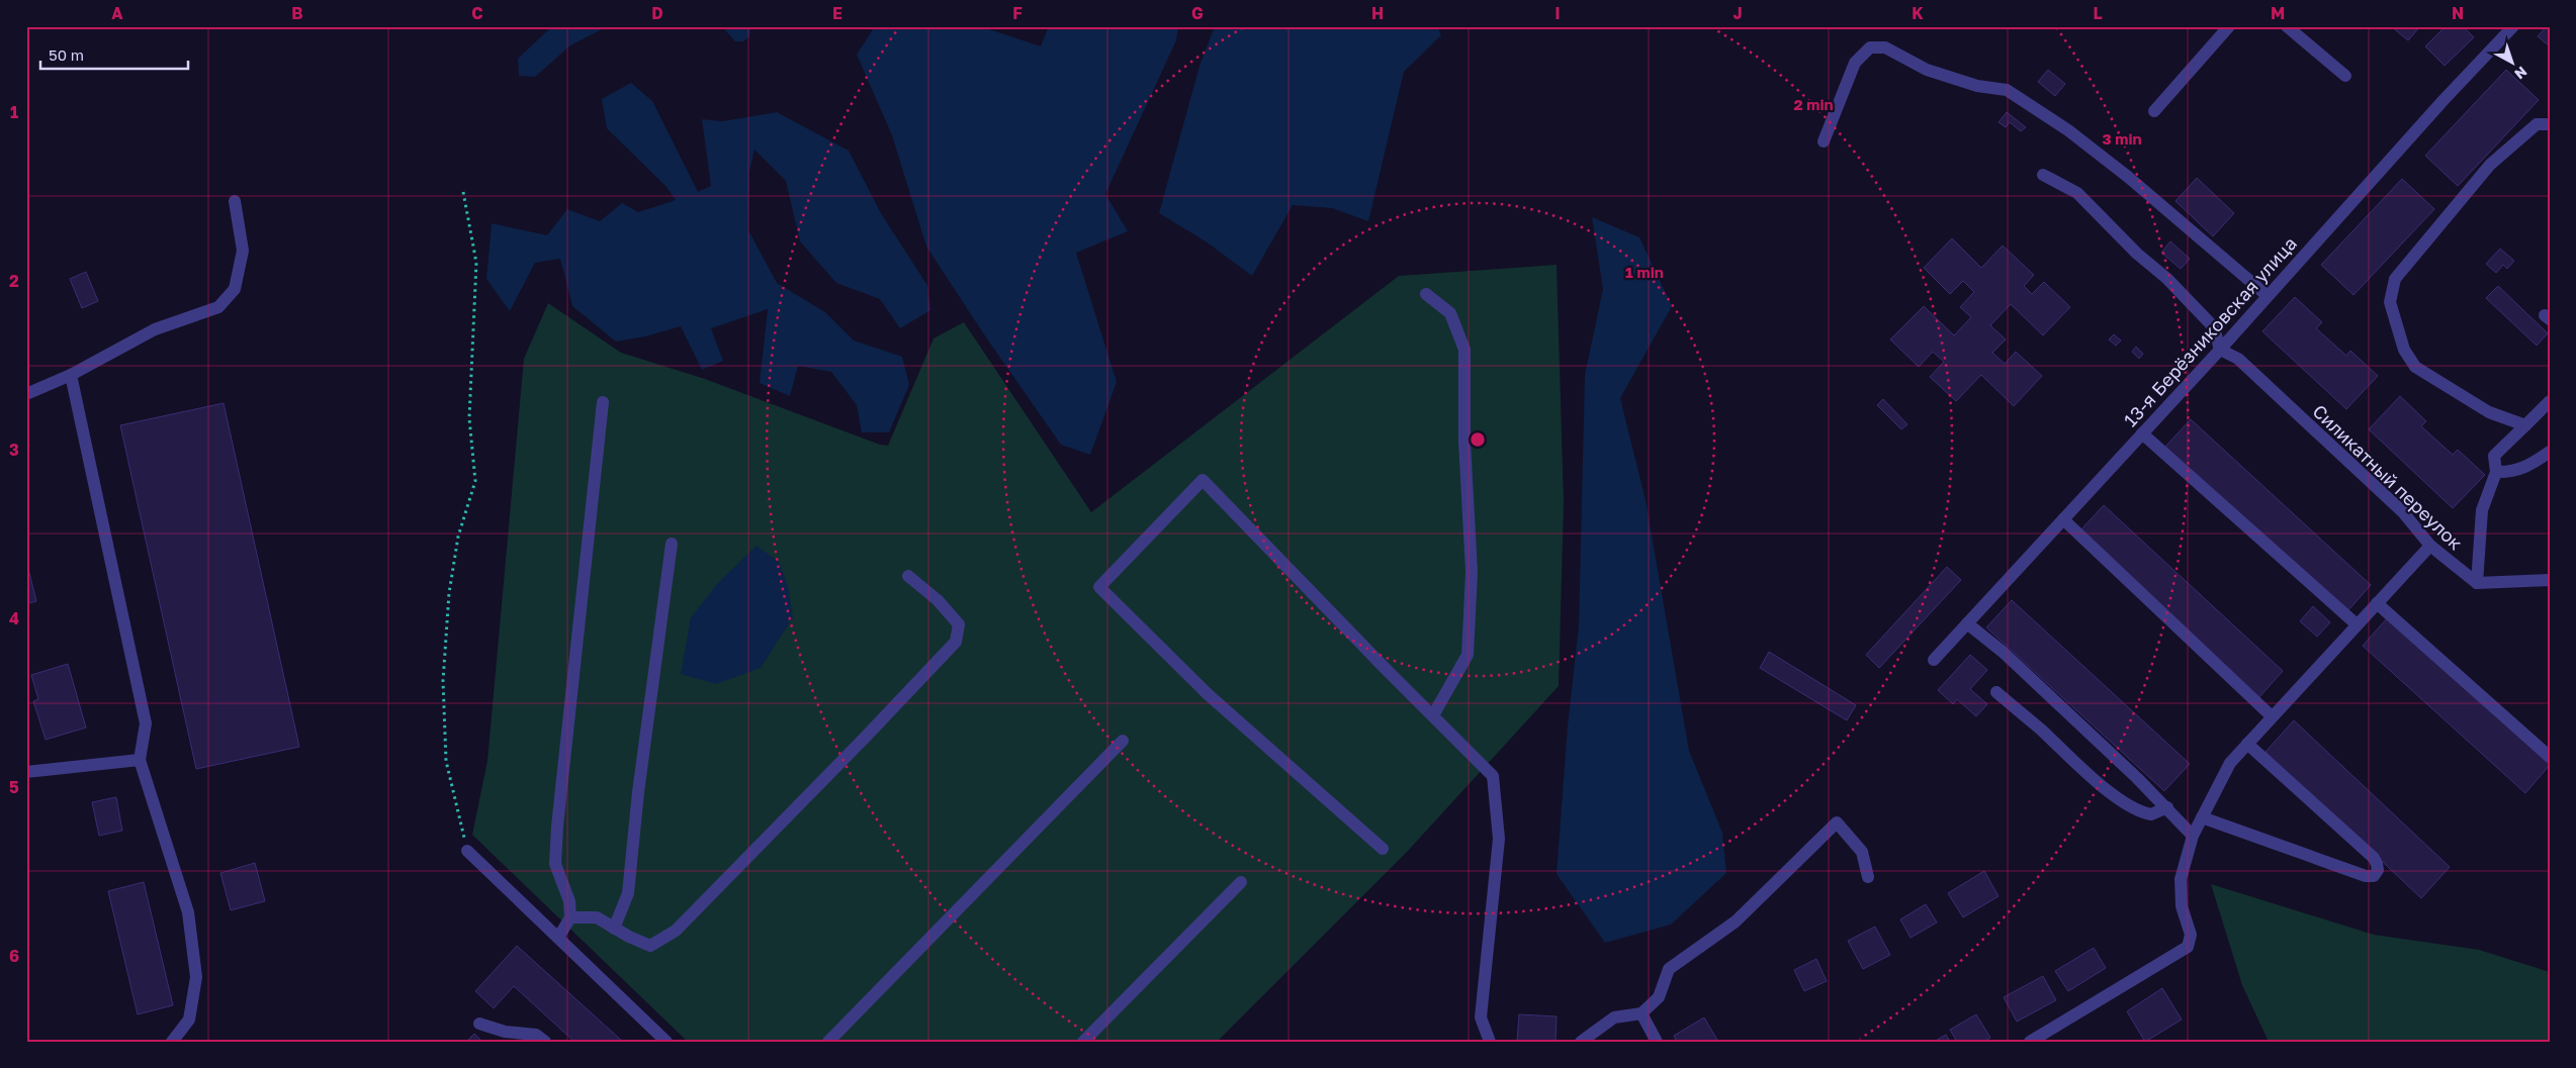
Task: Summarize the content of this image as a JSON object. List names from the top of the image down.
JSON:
{
  "streets": {
    "street": ["13-я Берёзниковская улица", "Силикатный переулок"]
  },
  "crossings": [
    ["13-я Берёзниковская улица", "Силикатный переулок"]
  ],
  "scale_bar": "50 m",
  "north": "bottom right",
  "grid": {
    "columns": [
      "A",
      "B",
      "C",
      "D",
      "E",
      "F",
      "G",
      "H",
      "I",
      "J",
      "K",
      "L",
      "M",
      "N"
    ],
    "rows": [
      "1",
      "2",
      "3",
      "4",
      "5",
      "6"
    ]
  },
  "rings": ["2 min", "3 min", "1 min"]
}
